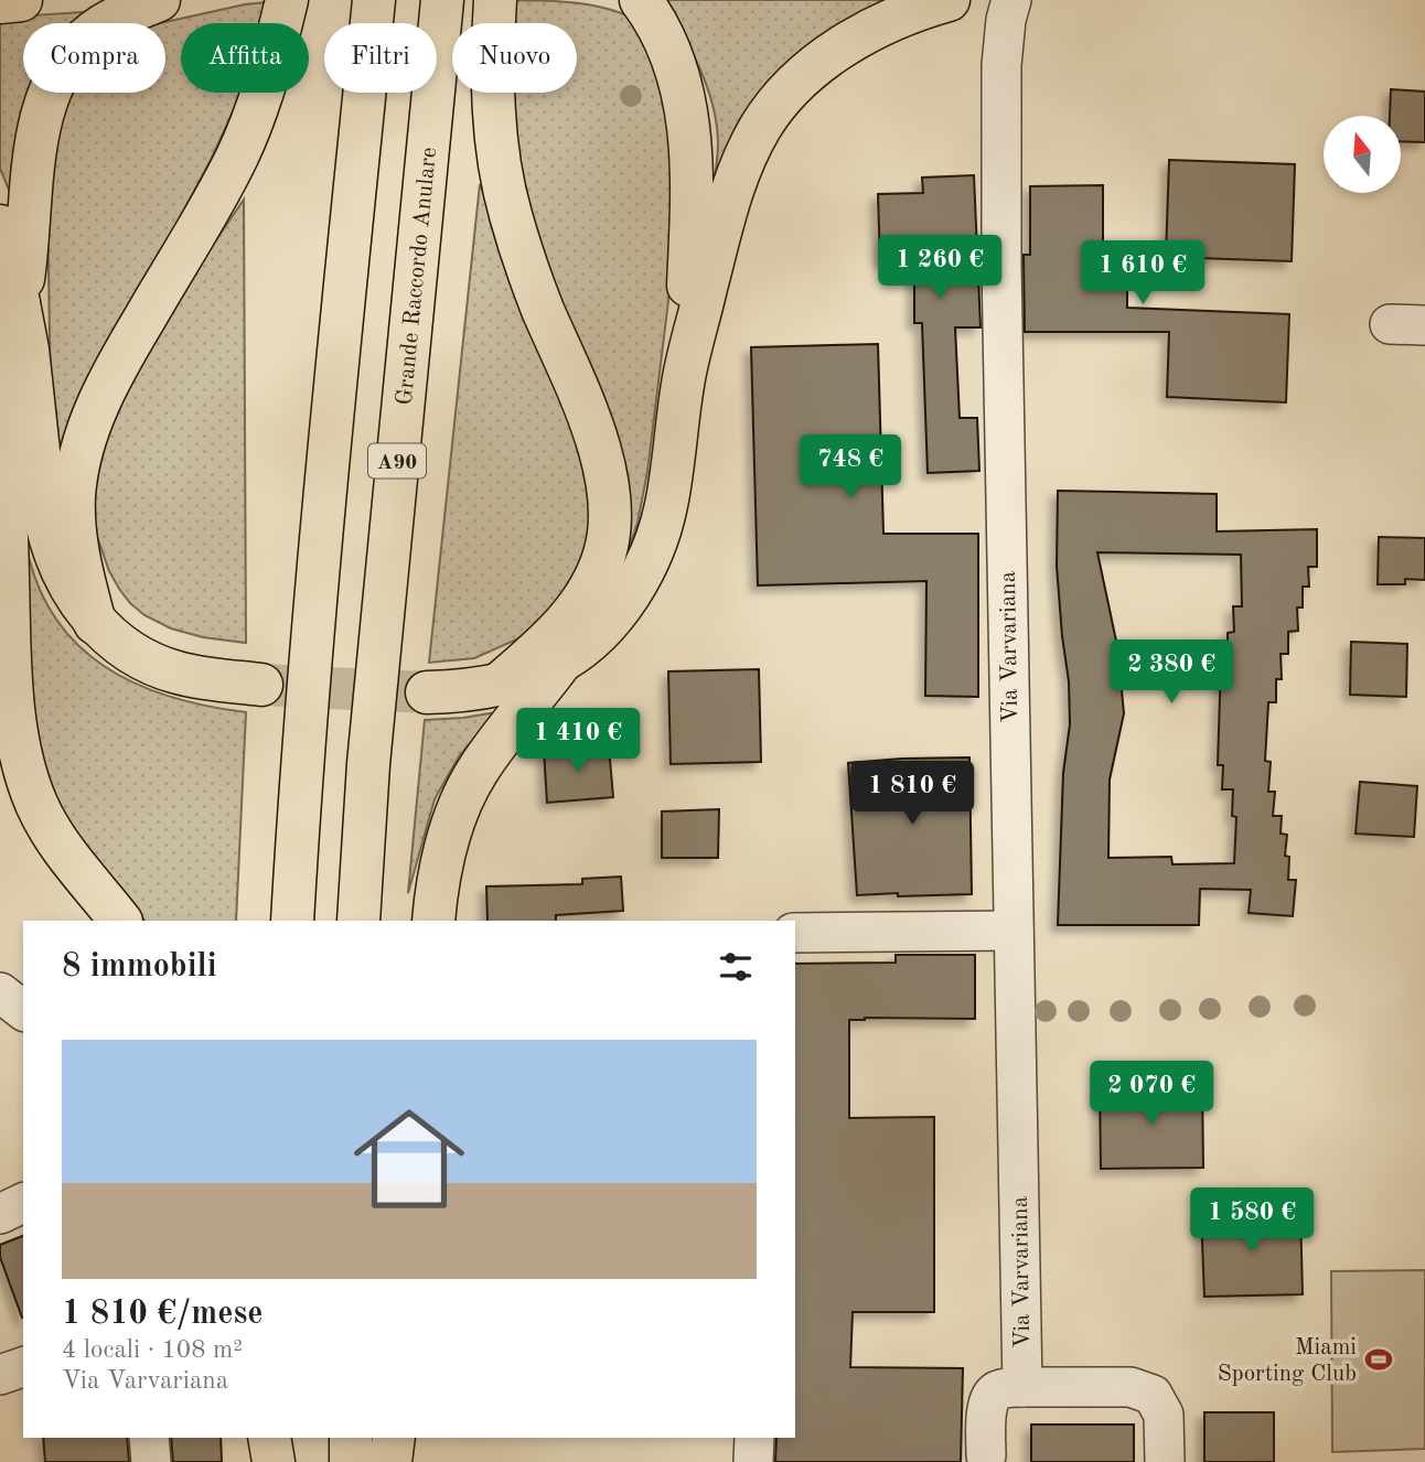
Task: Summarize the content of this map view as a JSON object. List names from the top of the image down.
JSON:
{
  "streets": {
    "main road": ["Grande Raccordo Anulare", "A90"],
    "street": ["Via Varvariana"]
  },
  "places": {
    "sports": ["Miami Sporting Club"]
  },
  "north": "top",
  "page": {
    "chip": [
      "Compra",
      "Affitta",
      "Filtri",
      "Nuovo"
    ],
    "price": [
      "1 260 €",
      "1 610 €",
      "748 €",
      "2 380 €",
      "1 410 €",
      "1 810 €",
      "2 070 €",
      "1 580 €"
    ],
    "heading": "8 immobili",
    "list": [
      {
        "name": "1 810 €/mese",
        "note": "4 locali · 108 m² · Via Varvariana"
      }
    ]
  }
}
